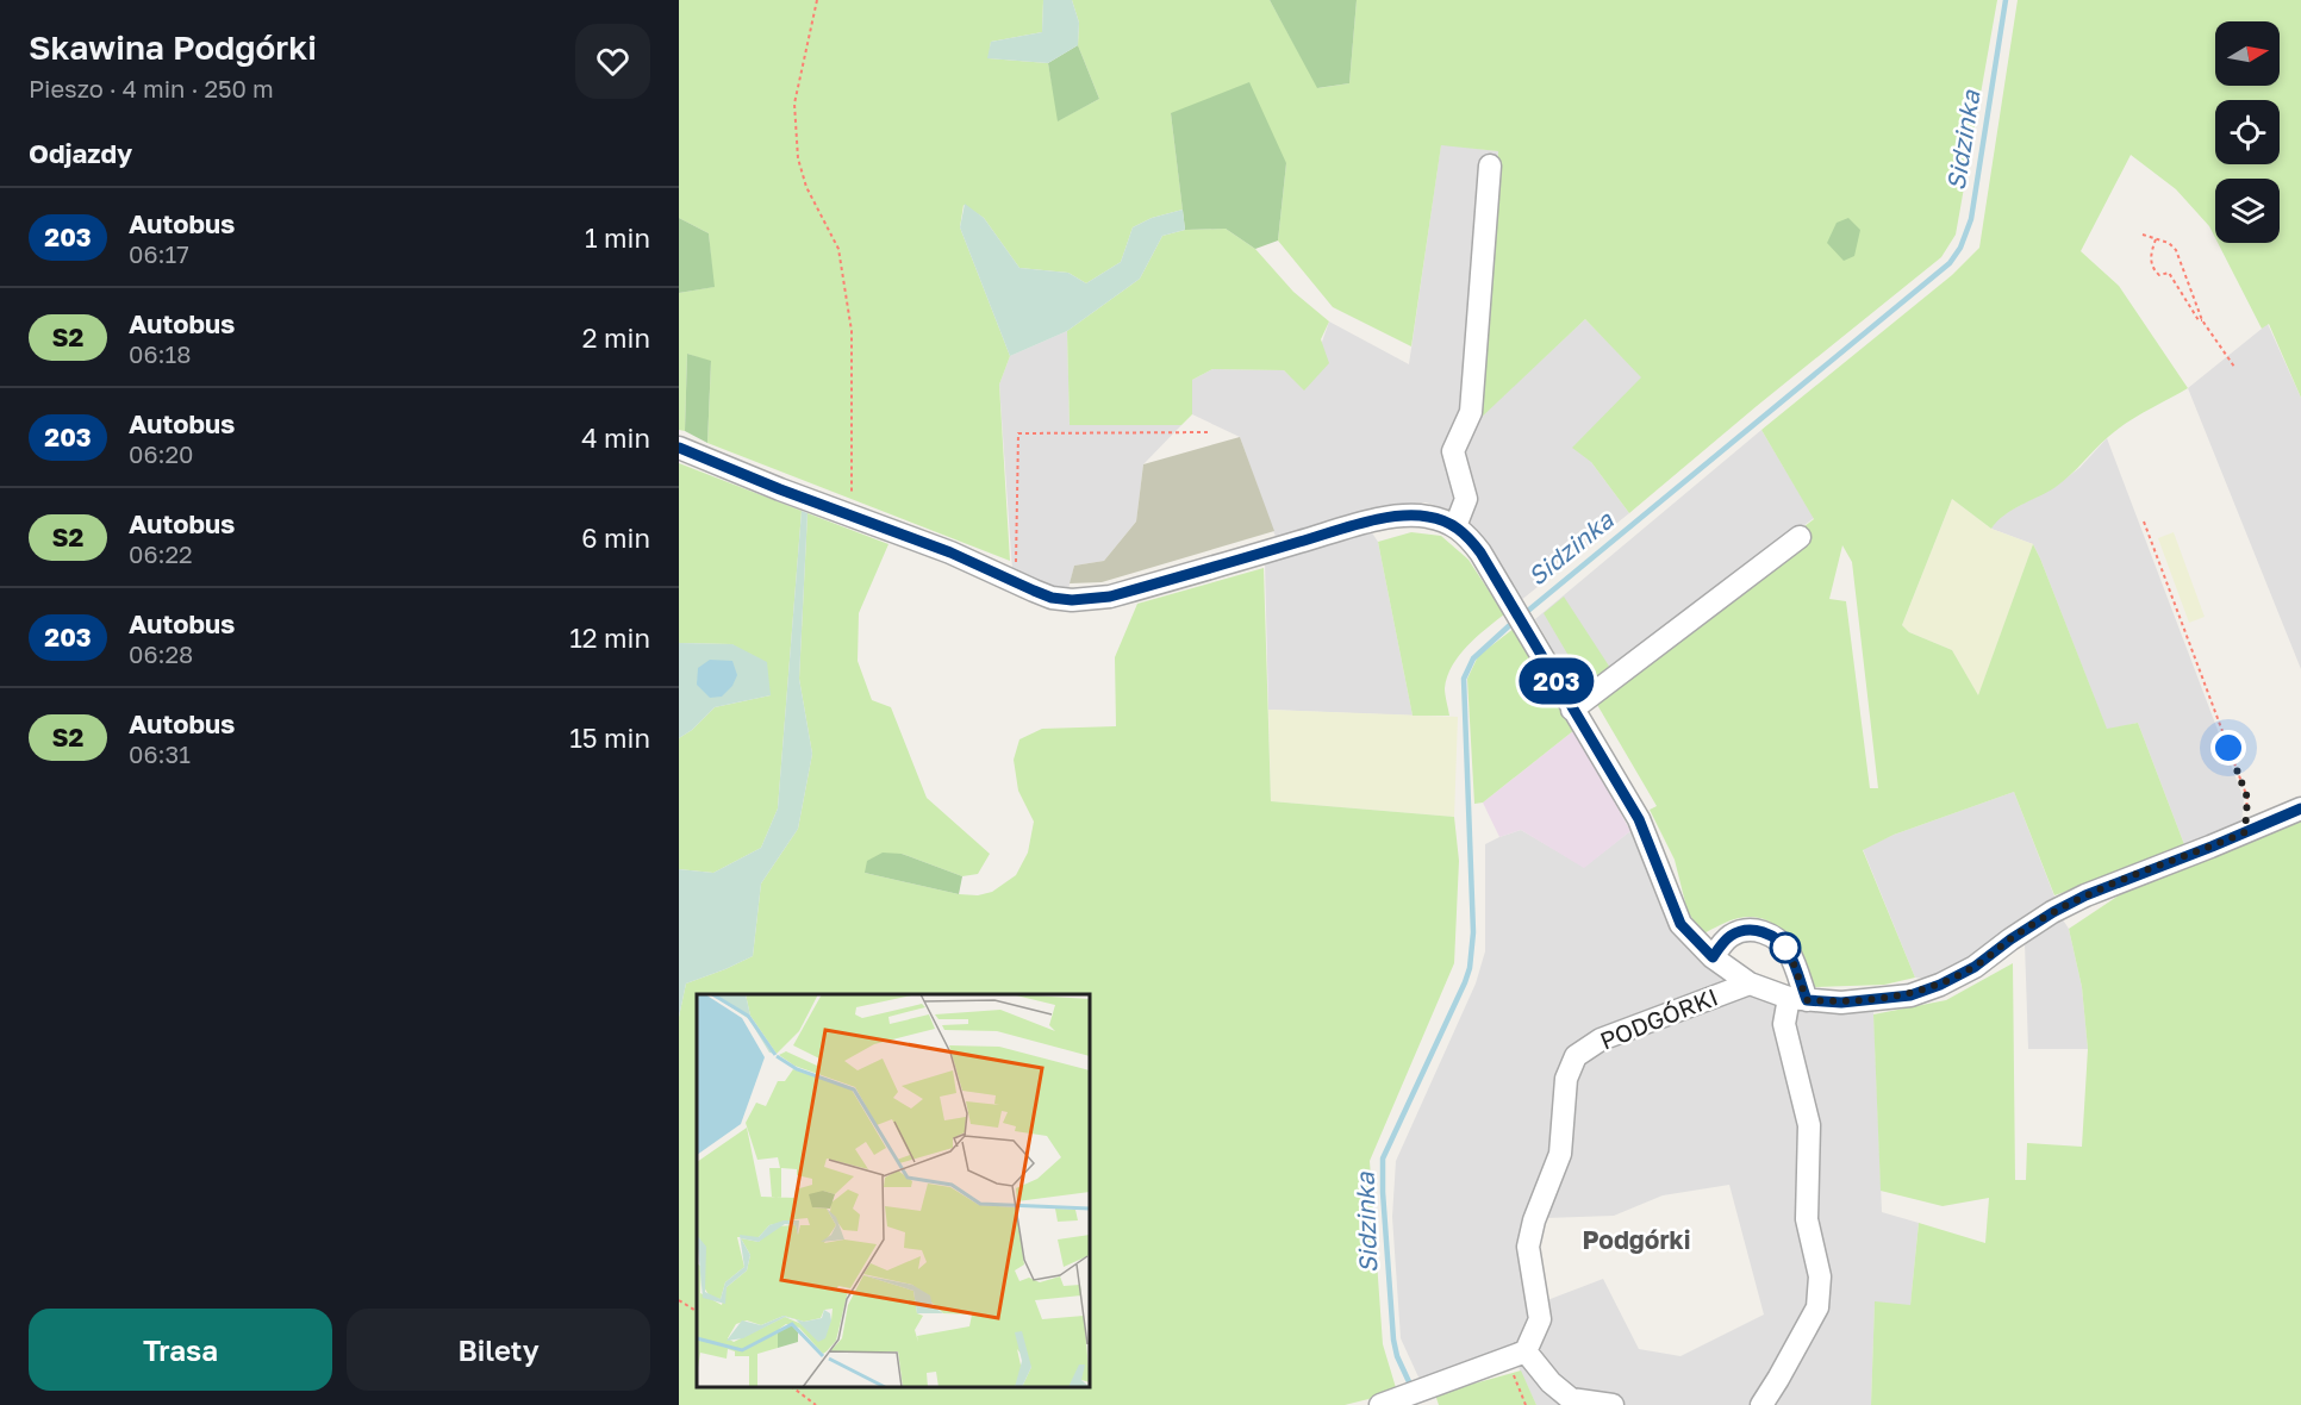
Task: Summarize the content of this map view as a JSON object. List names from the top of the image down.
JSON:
{
  "streets": {
    "street": ["PODGÓRKI"]
  },
  "districts": ["Podgórki"],
  "water": ["Sidzinka"],
  "lines": ["bus line 203"],
  "north": "right",
  "page": {
    "heading": [
      ["Skawina Podgórki", "Pieszo · 4 min · 250 m"],
      "Odjazdy"
    ],
    "on_map": "203",
    "list": [
      {
        "mark": "203",
        "name": "Autobus",
        "note": "06:17",
        "value": "1 min"
      },
      {
        "mark": "S2",
        "name": "Autobus",
        "note": "06:18",
        "value": "2 min"
      },
      {
        "mark": "203",
        "name": "Autobus",
        "note": "06:20",
        "value": "4 min"
      },
      {
        "mark": "S2",
        "name": "Autobus",
        "note": "06:22",
        "value": "6 min"
      },
      {
        "mark": "203",
        "name": "Autobus",
        "note": "06:28",
        "value": "12 min"
      },
      {
        "mark": "S2",
        "name": "Autobus",
        "note": "06:31",
        "value": "15 min"
      }
    ],
    "buttons": ["Trasa", "Bilety"]
  }
}
